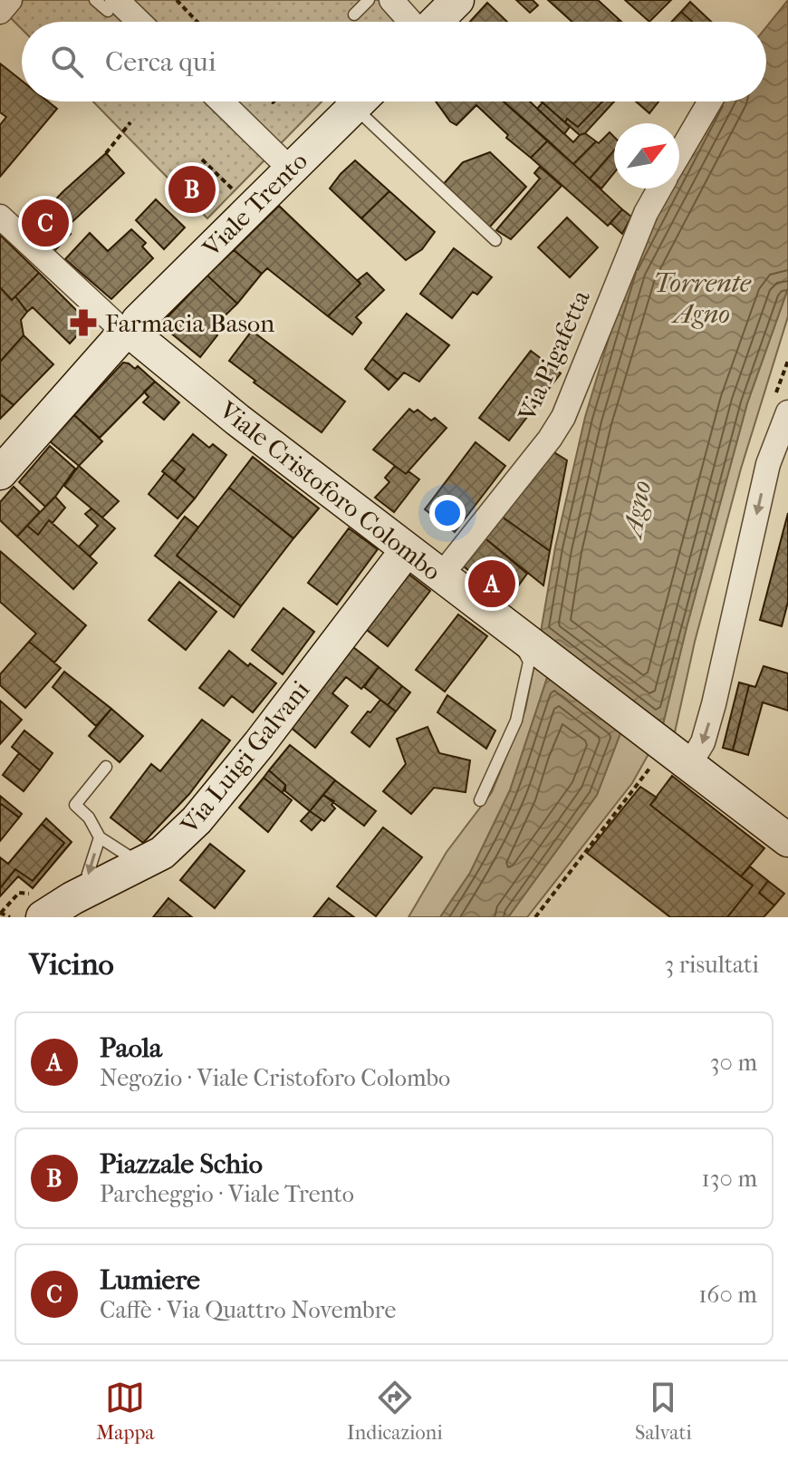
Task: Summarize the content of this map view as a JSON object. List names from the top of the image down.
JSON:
{
  "streets": {
    "street": [
      "Viale Trento",
      "Via Pigafetta",
      "Viale Cristoforo Colombo",
      "Via Luigi Galvani"
    ]
  },
  "crossings": [
    ["Viale Trento", "Viale Cristoforo Colombo"],
    ["Via Pigafetta", "Viale Cristoforo Colombo"],
    ["Viale Cristoforo Colombo", "Via Luigi Galvani"]
  ],
  "water": ["Torrente Agno", "Agno"],
  "places": {
    "pharmacy": ["Farmacia Bason"]
  },
  "north": "top right",
  "page": {
    "search": "Cerca qui",
    "pins": ["B", "C", "A"],
    "heading": ["Vicino", "3 risultati"],
    "list": [
      {
        "mark": "A",
        "name": "Paola",
        "note": "Negozio · Viale Cristoforo Colombo",
        "value": "30 m"
      },
      {
        "mark": "B",
        "name": "Piazzale Schio",
        "note": "Parcheggio · Viale Trento",
        "value": "130 m"
      },
      {
        "mark": "C",
        "name": "Lumiere",
        "note": "Caffè · Via Quattro Novembre",
        "value": "160 m"
      }
    ],
    "nav": ["Mappa", "Indicazioni", "Salvati"]
  }
}
